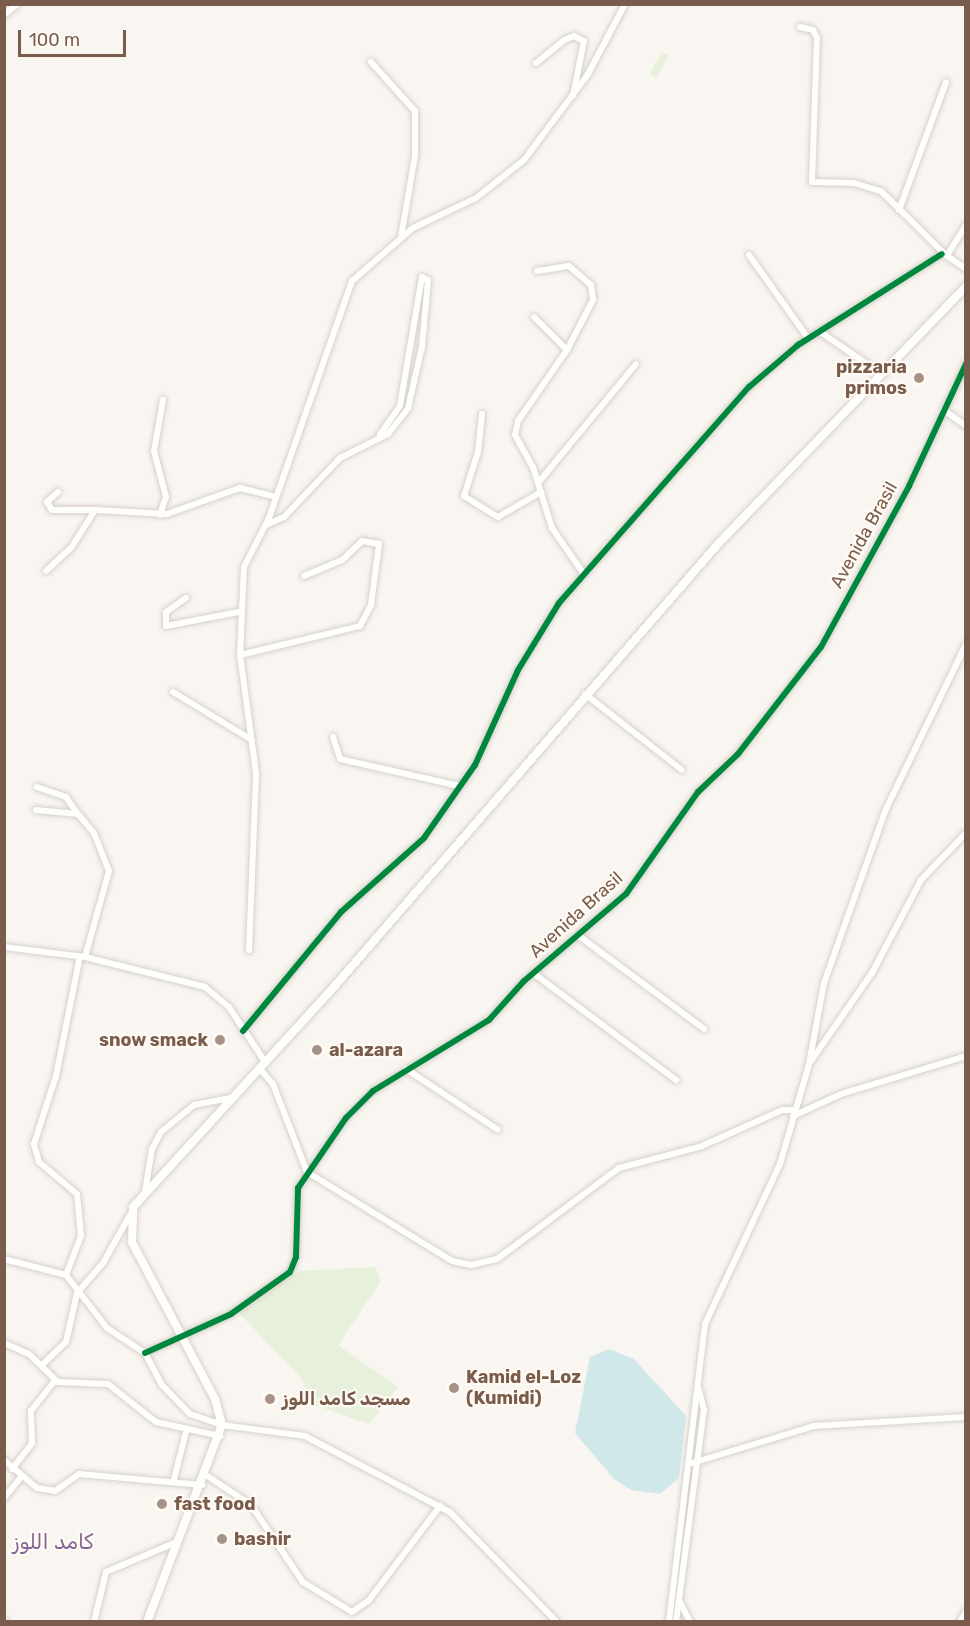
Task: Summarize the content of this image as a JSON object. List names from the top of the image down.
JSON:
{
  "streets": {
    "street": ["Avenida Brasil"]
  },
  "districts": ["كامد اللوز"],
  "places": [
    "pizzaria primos",
    "snow smack",
    "al-azara",
    "Kamid el-Loz (Kumidi)",
    "مسجد كامد اللوز",
    "fast food",
    "bashir"
  ],
  "scale_bar": "100 m"
}
